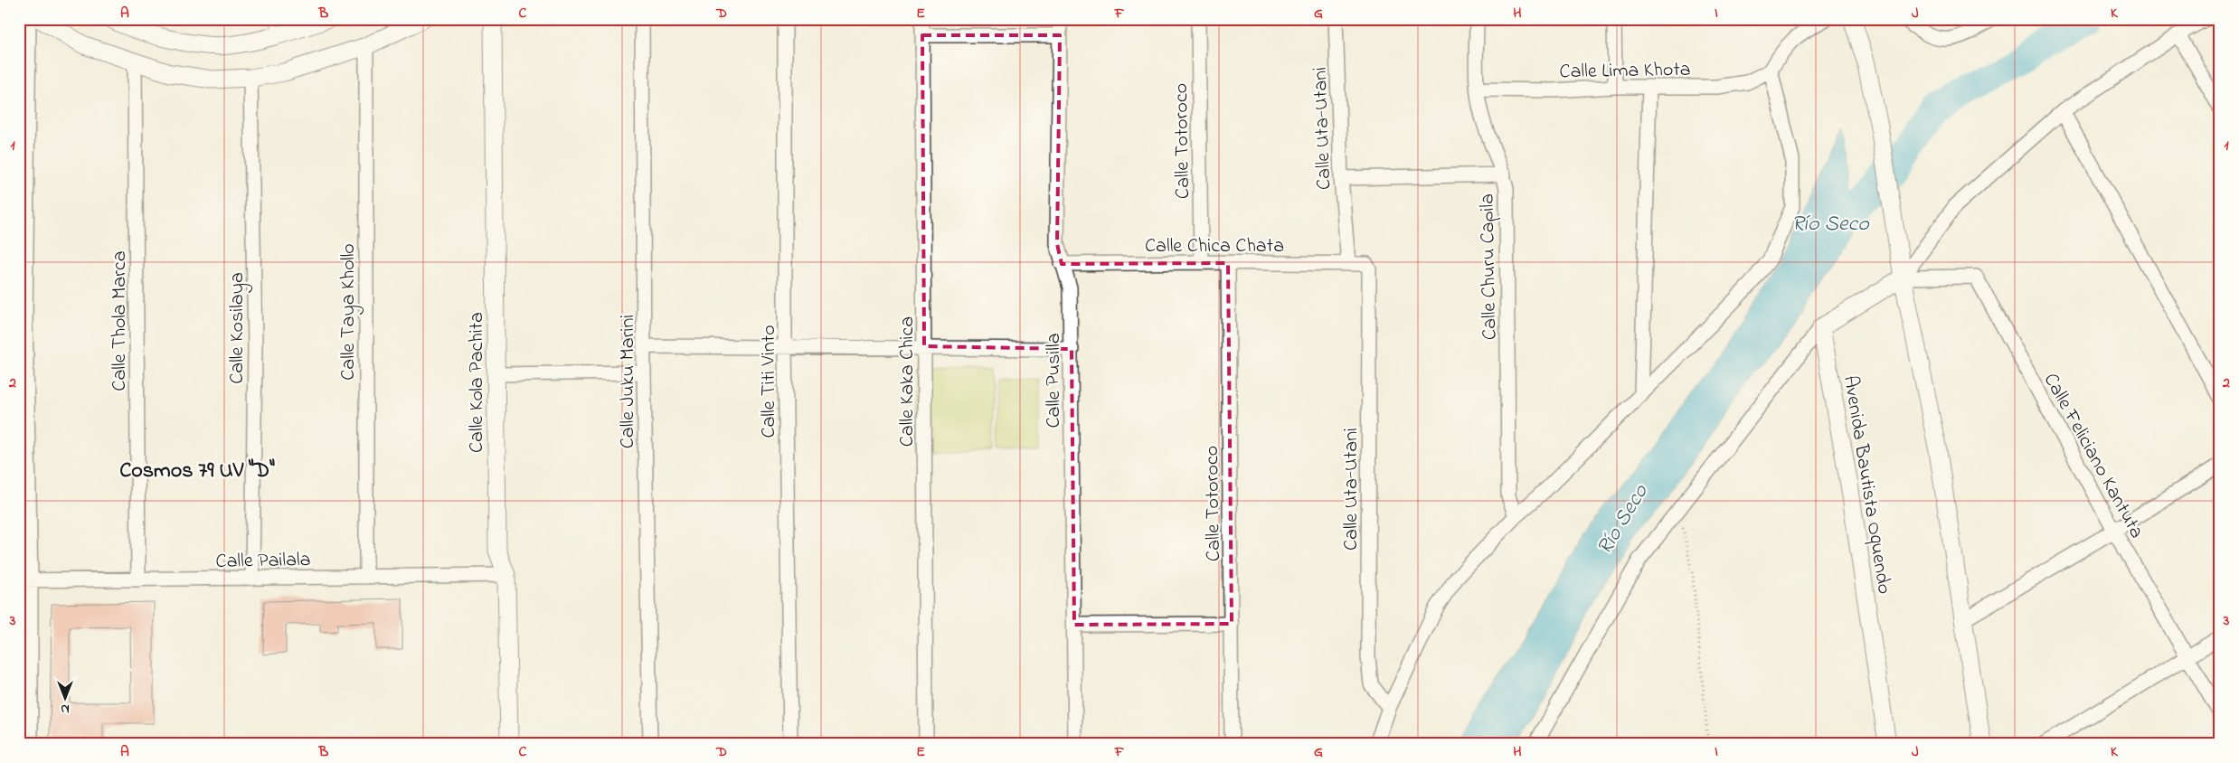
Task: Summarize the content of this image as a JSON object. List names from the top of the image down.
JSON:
{
  "streets": {
    "street": [
      "Calle Lima Khota",
      "Calle Uta-Utani",
      "Calle Totoroco",
      "Calle Chica Chata",
      "Calle Churu Capila",
      "Calle Taya Khollo",
      "Calle Thola Marca",
      "Calle Kosilaya",
      "Calle Pusilla",
      "Calle Juku Marini",
      "Calle Titi Vinto",
      "Calle Kaka Chica",
      "Calle Kola Pachita",
      "Calle Feliciano Kantuta",
      "Avenida Bautista Oquendo",
      "Calle Pailala"
    ]
  },
  "crossings": [
    ["Calle Lima Khota", "Calle Churu Capila"],
    ["Calle Uta-Utani", "Calle Chica Chata"],
    ["Calle Totoroco", "Calle Chica Chata"],
    ["Calle Chica Chata", "Calle Pusilla"],
    ["Calle Taya Khollo", "Calle Pailala"],
    ["Calle Thola Marca", "Calle Pailala"],
    ["Calle Kosilaya", "Calle Pailala"],
    ["Calle Kola Pachita", "Calle Pailala"]
  ],
  "districts": ["Cosmos 79 UV \"D\""],
  "water": ["Río Seco"],
  "north": "bottom",
  "grid": {
    "columns": [
      "A",
      "B",
      "C",
      "D",
      "E",
      "F",
      "G",
      "H",
      "I",
      "J",
      "K"
    ],
    "rows": ["1", "2", "3"]
  }
}
